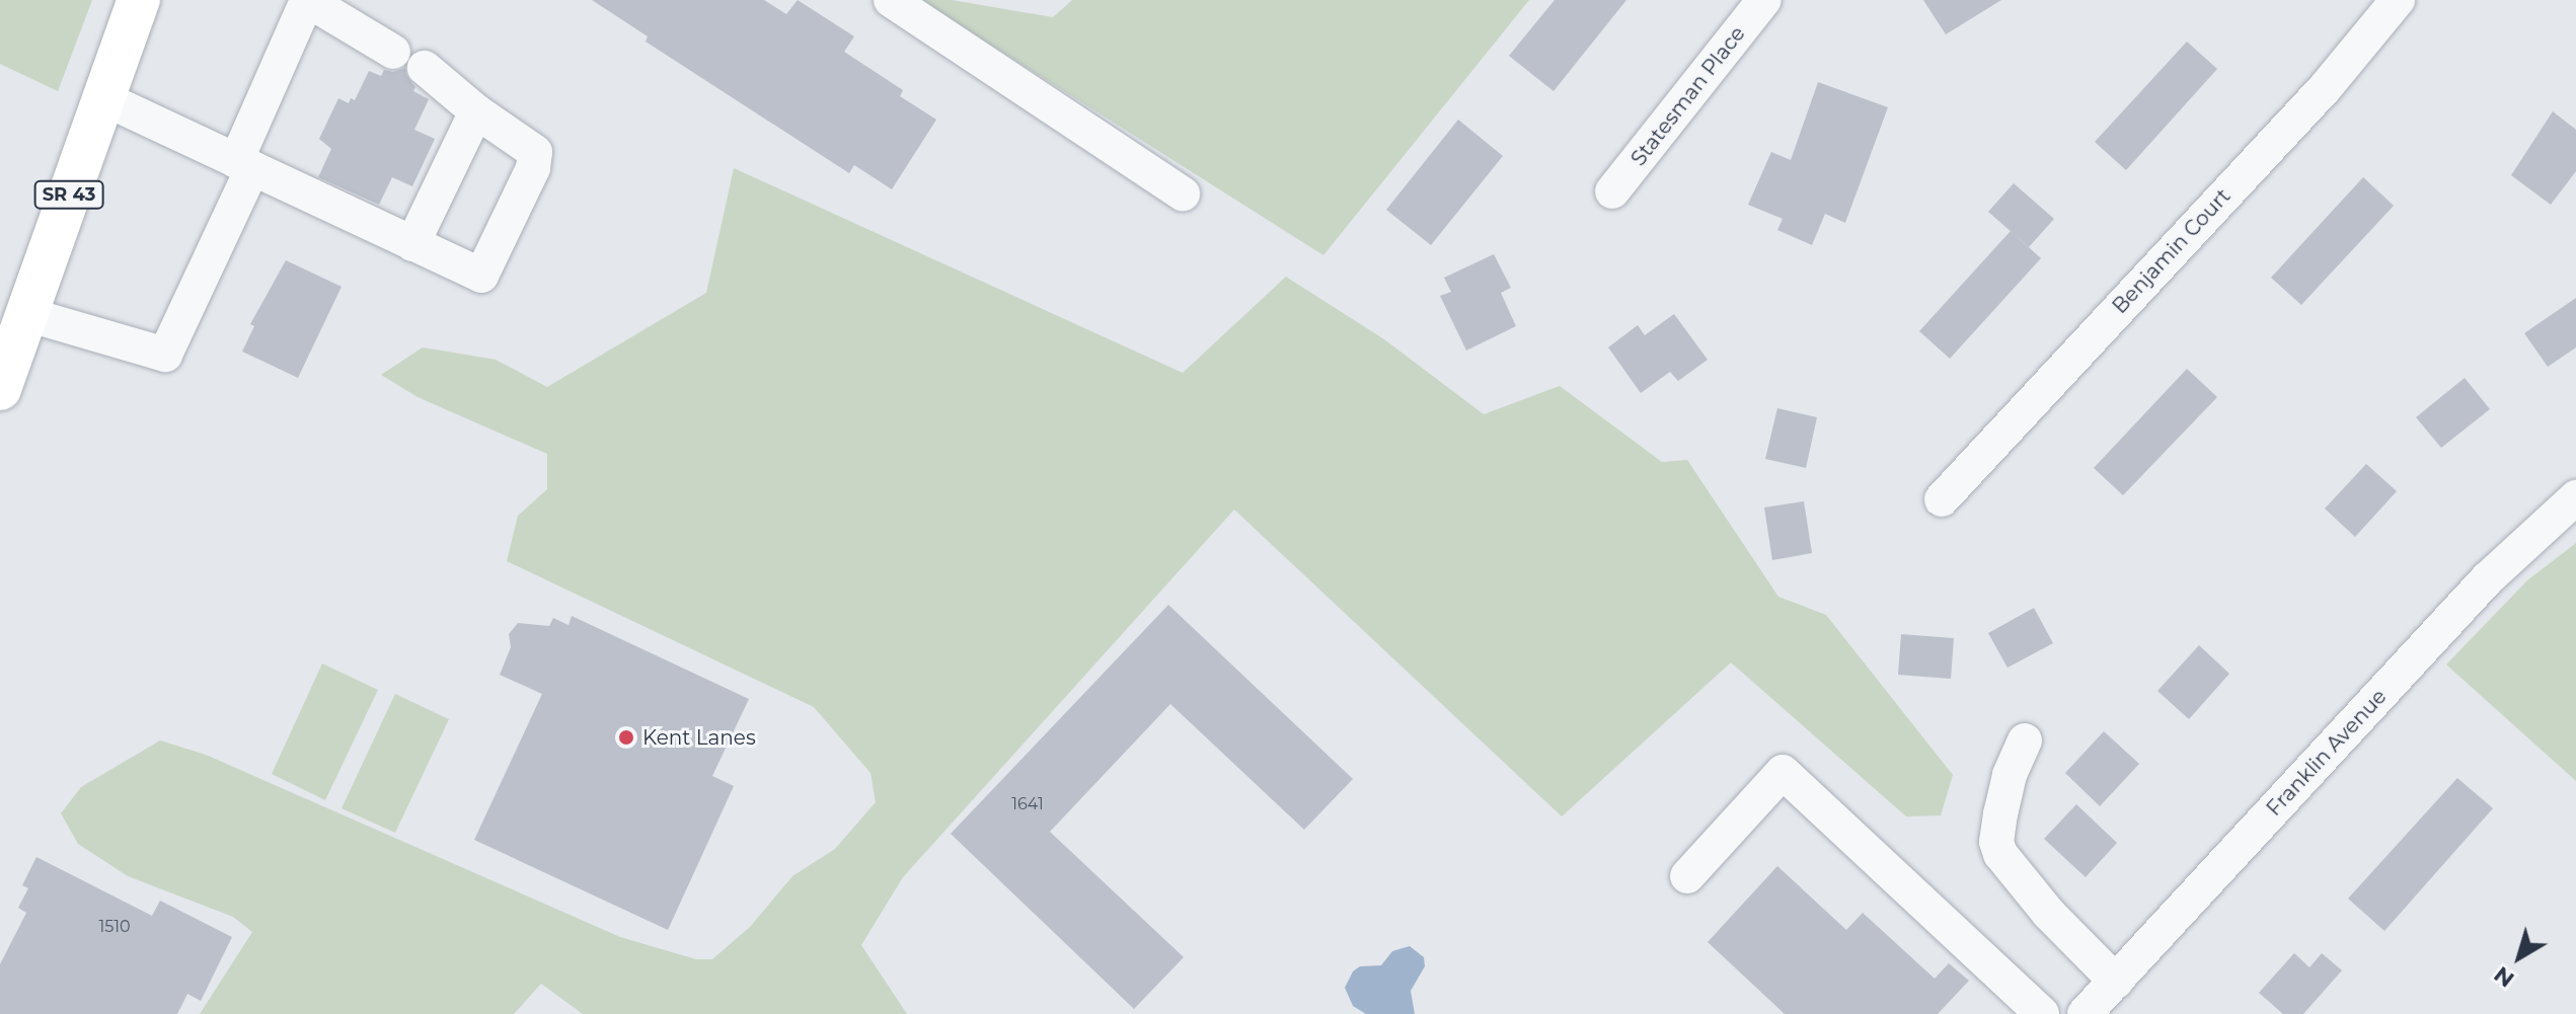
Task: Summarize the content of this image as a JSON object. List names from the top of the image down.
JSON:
{
  "streets": {
    "main road": ["SR 43"],
    "street": ["Statesman Place", "Benjamin Court", "Franklin Avenue"]
  },
  "places": ["Kent Lanes"],
  "house_numbers": ["1641", "1510"],
  "north": "bottom left"
}
